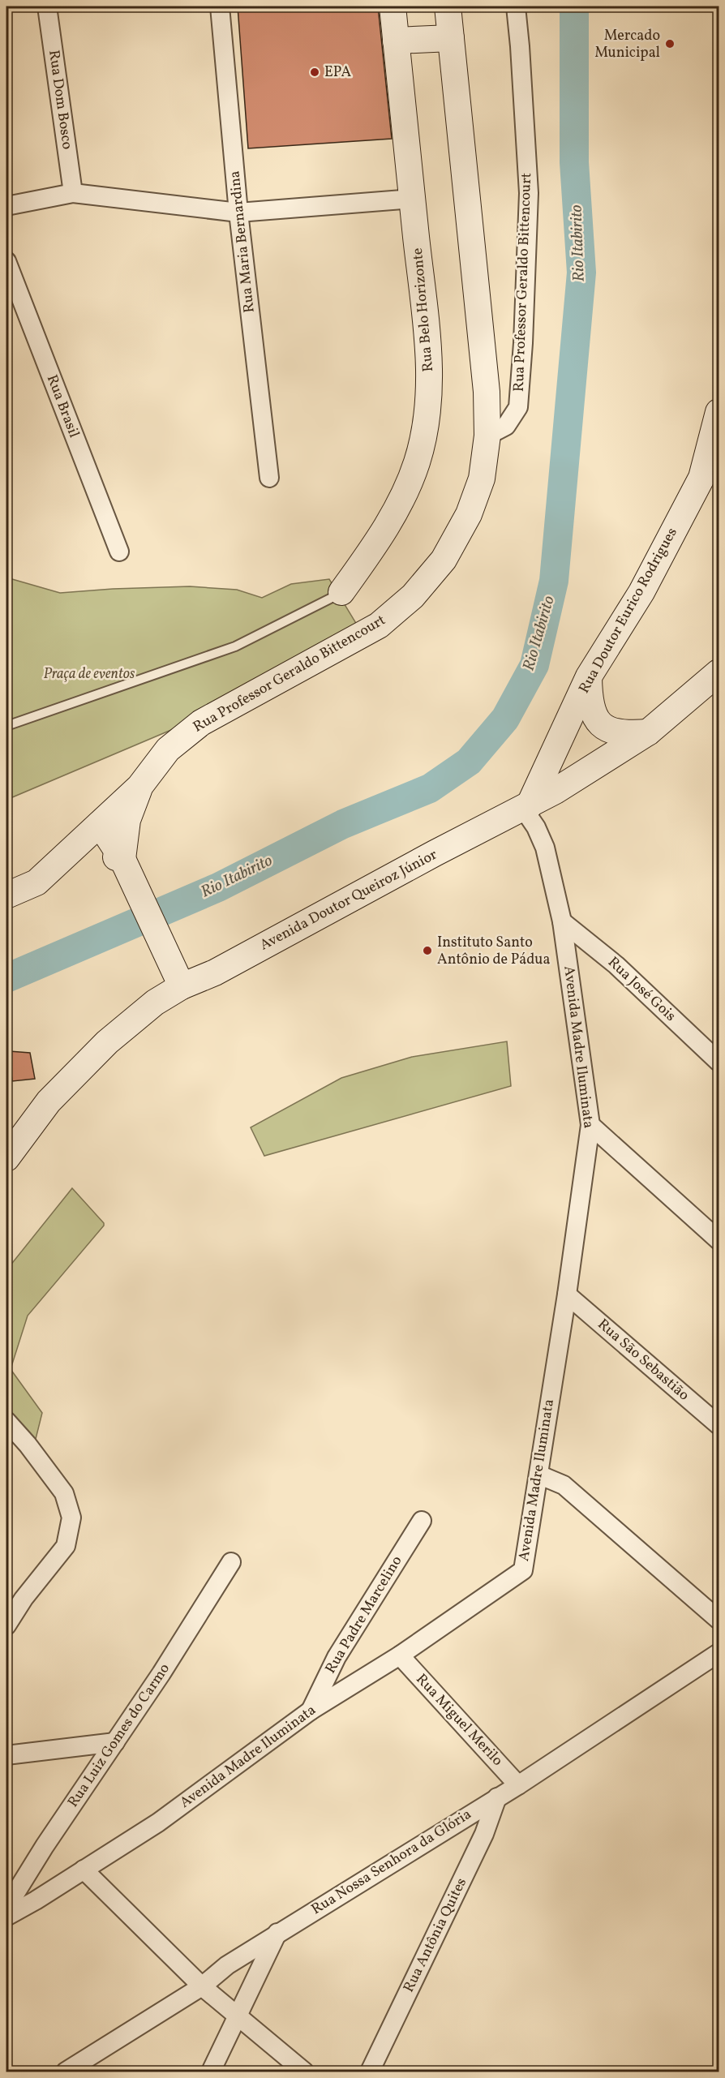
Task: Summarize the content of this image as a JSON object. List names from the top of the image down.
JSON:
{
  "streets": {
    "street": [
      "Rua Dom Bosco",
      "Rua Maria Bernardina",
      "Rua Professor Geraldo Bittencourt",
      "Rua Belo Horizonte",
      "Rua Brasil",
      "Rua Doutor Eurico Rodrigues",
      "Avenida Doutor Queiroz Júnior",
      "Rua José Gois",
      "Avenida Madre Iluminata",
      "Rua São Sebastião",
      "Rua Padre Marcelino",
      "Rua Miguel Merilo",
      "Rua Luiz Gomes do Carmo",
      "Rua Nossa Senhora da Glória",
      "Rua Antônia Quites"
    ]
  },
  "crossings": [
    ["Rua Doutor Eurico Rodrigues", "Avenida Doutor Queiroz Júnior"],
    ["Rua Doutor Eurico Rodrigues", "Avenida Madre Iluminata"],
    ["Avenida Doutor Queiroz Júnior", "Avenida Madre Iluminata"],
    ["Rua José Gois", "Avenida Madre Iluminata"],
    ["Avenida Madre Iluminata", "Rua São Sebastião"],
    ["Avenida Madre Iluminata", "Rua Padre Marcelino"],
    ["Avenida Madre Iluminata", "Rua Miguel Merilo"],
    ["Rua Miguel Merilo", "Rua Nossa Senhora da Glória"],
    ["Rua Nossa Senhora da Glória", "Rua Antônia Quites"]
  ],
  "water": ["Rio Itabirito"],
  "parks": ["Praça de eventos"],
  "places": ["Mercado Municipal", "EPA", "Instituto Santo Antônio de Pádua"]
}
